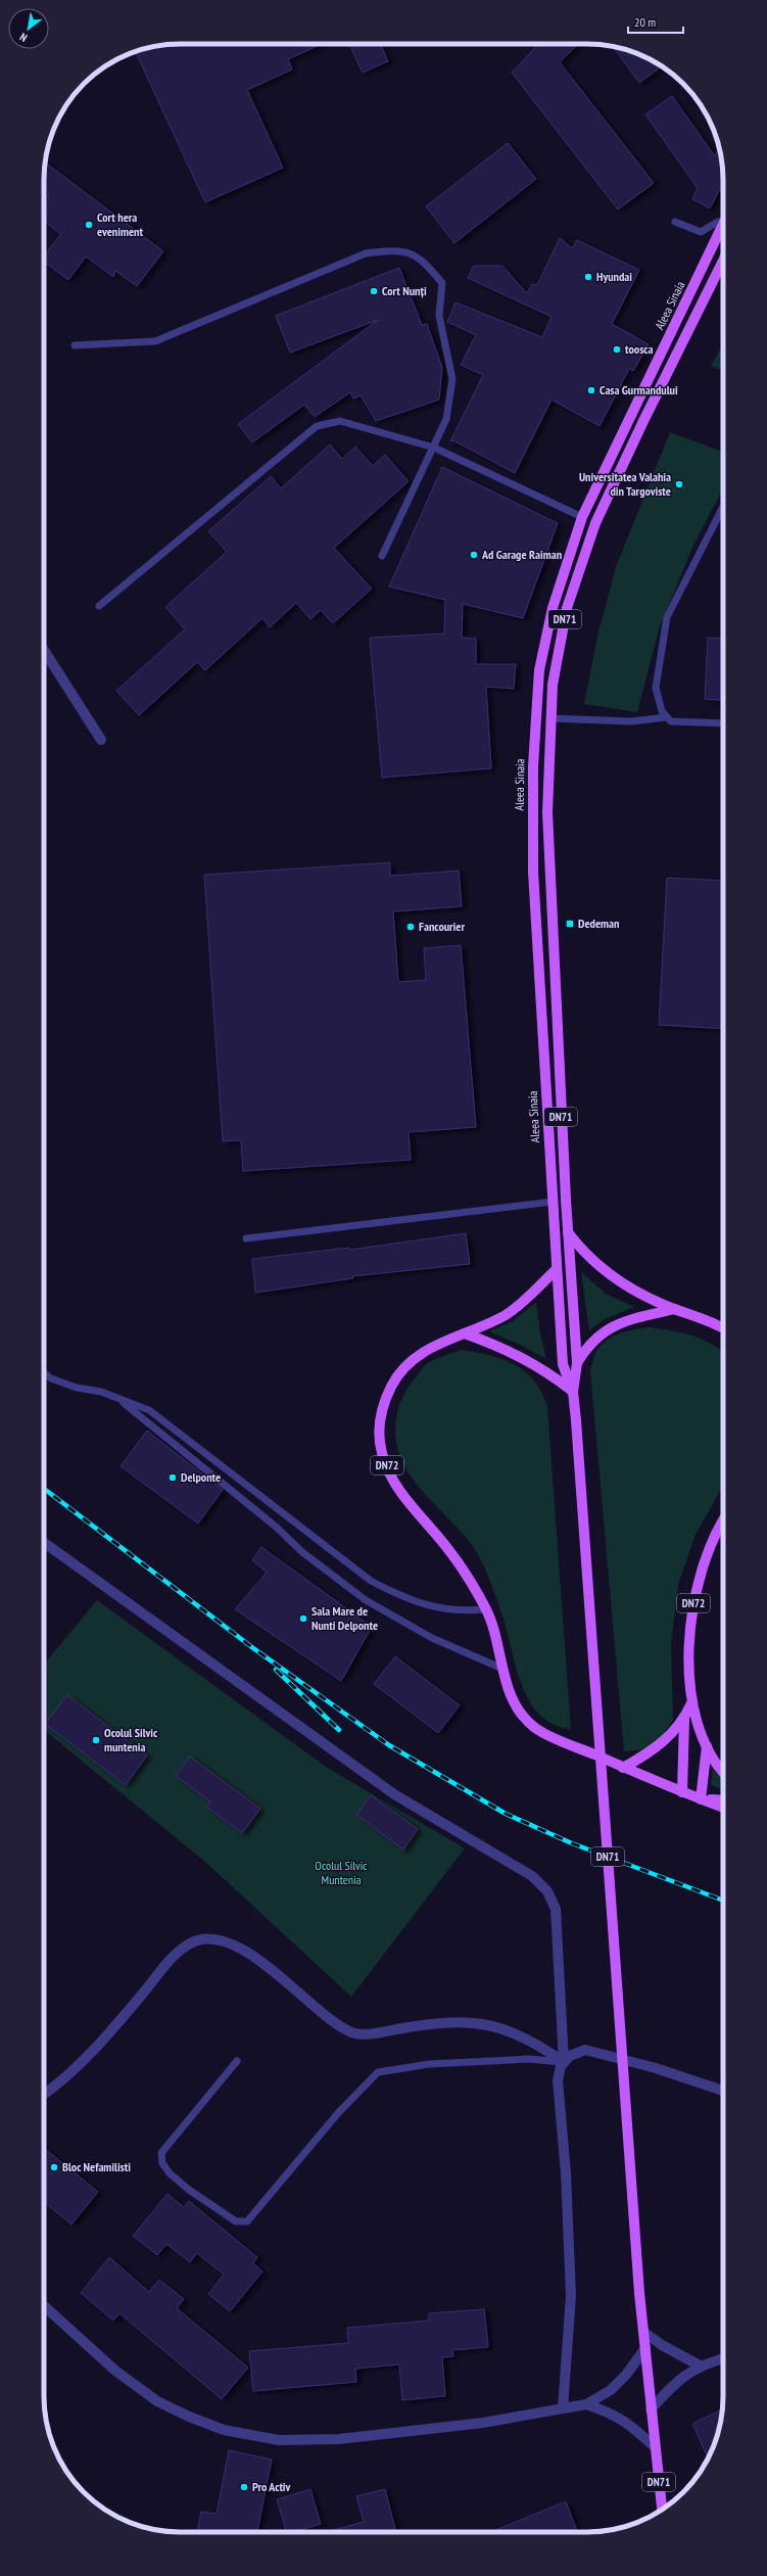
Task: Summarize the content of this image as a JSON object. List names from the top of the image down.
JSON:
{
  "streets": {
    "main road": ["Aleea Sinaia", "DN71", "DN72"]
  },
  "crossings": [
    ["Aleea Sinaia", "DN71"],
    ["Aleea Sinaia", "DN72"]
  ],
  "parks": ["Ocolul Silvic Muntenia"],
  "places": {
    "other": [
      "Cort hera eveniment",
      "Hyundai",
      "Cort Nunți",
      "toosca",
      "Casa Gurmandului",
      "Universitatea Valahia din Targoviste",
      "Ad Garage Raiman",
      "Fancourier",
      "Delponte",
      "Sala Mare de Nunti Delponte",
      "Ocolul Silvic muntenia",
      "Bloc Nefamilisti",
      "Pro Activ"
    ],
    "transit": ["Dedeman"]
  },
  "scale_bar": "20 m",
  "north": "bottom left"
}
